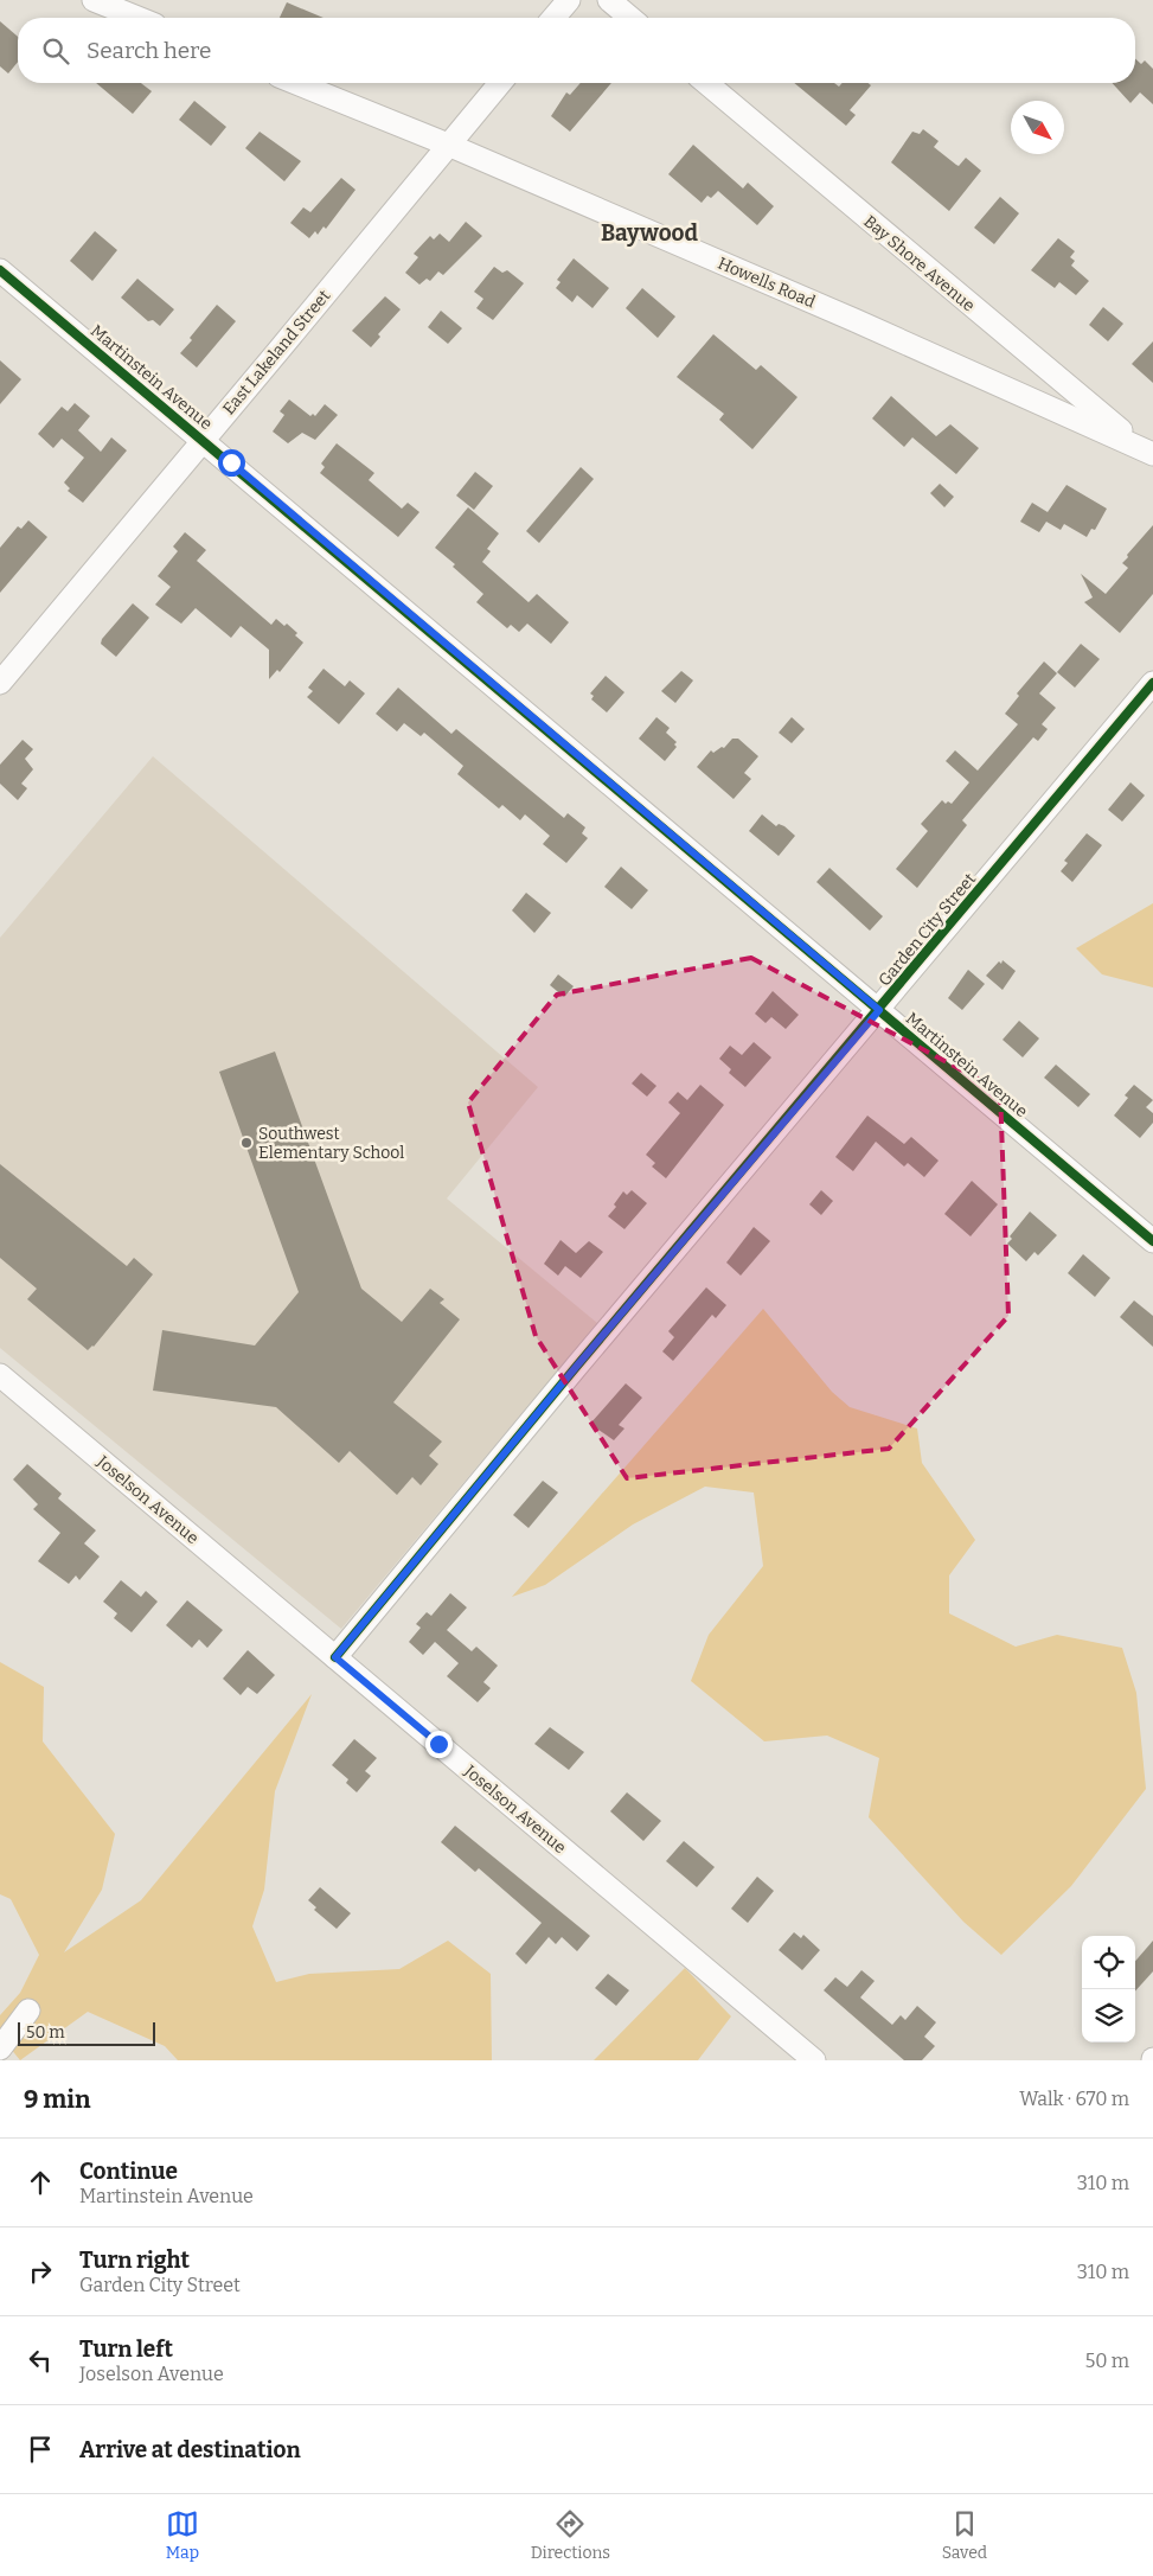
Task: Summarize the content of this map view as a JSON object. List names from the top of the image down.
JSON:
{
  "streets": {
    "street": [
      "Bay Shore Avenue",
      "Howells Road",
      "East Lakeland Street",
      "Martinstein Avenue",
      "Garden City Street",
      "Joselson Avenue"
    ]
  },
  "crossings": [
    ["Bay Shore Avenue", "Howells Road"],
    ["Howells Road", "East Lakeland Street"],
    ["East Lakeland Street", "Martinstein Avenue"],
    ["Martinstein Avenue", "Garden City Street"],
    ["Garden City Street", "Joselson Avenue"]
  ],
  "districts": ["Baywood"],
  "places": ["Southwest Elementary School"],
  "scale_bar": "50 m",
  "north": "bottom right",
  "page": {
    "search": "Search here",
    "scale": "50 m",
    "heading": ["9 min", "Walk · 670 m"],
    "list": [
      ["Continue", "Martinstein Avenue", "310 m"],
      ["Turn right", "Garden City Street", "310 m"],
      ["Turn left", "Joselson Avenue", "50 m"],
      "Arrive at destination"
    ],
    "nav": ["Map", "Directions", "Saved"]
  }
}
